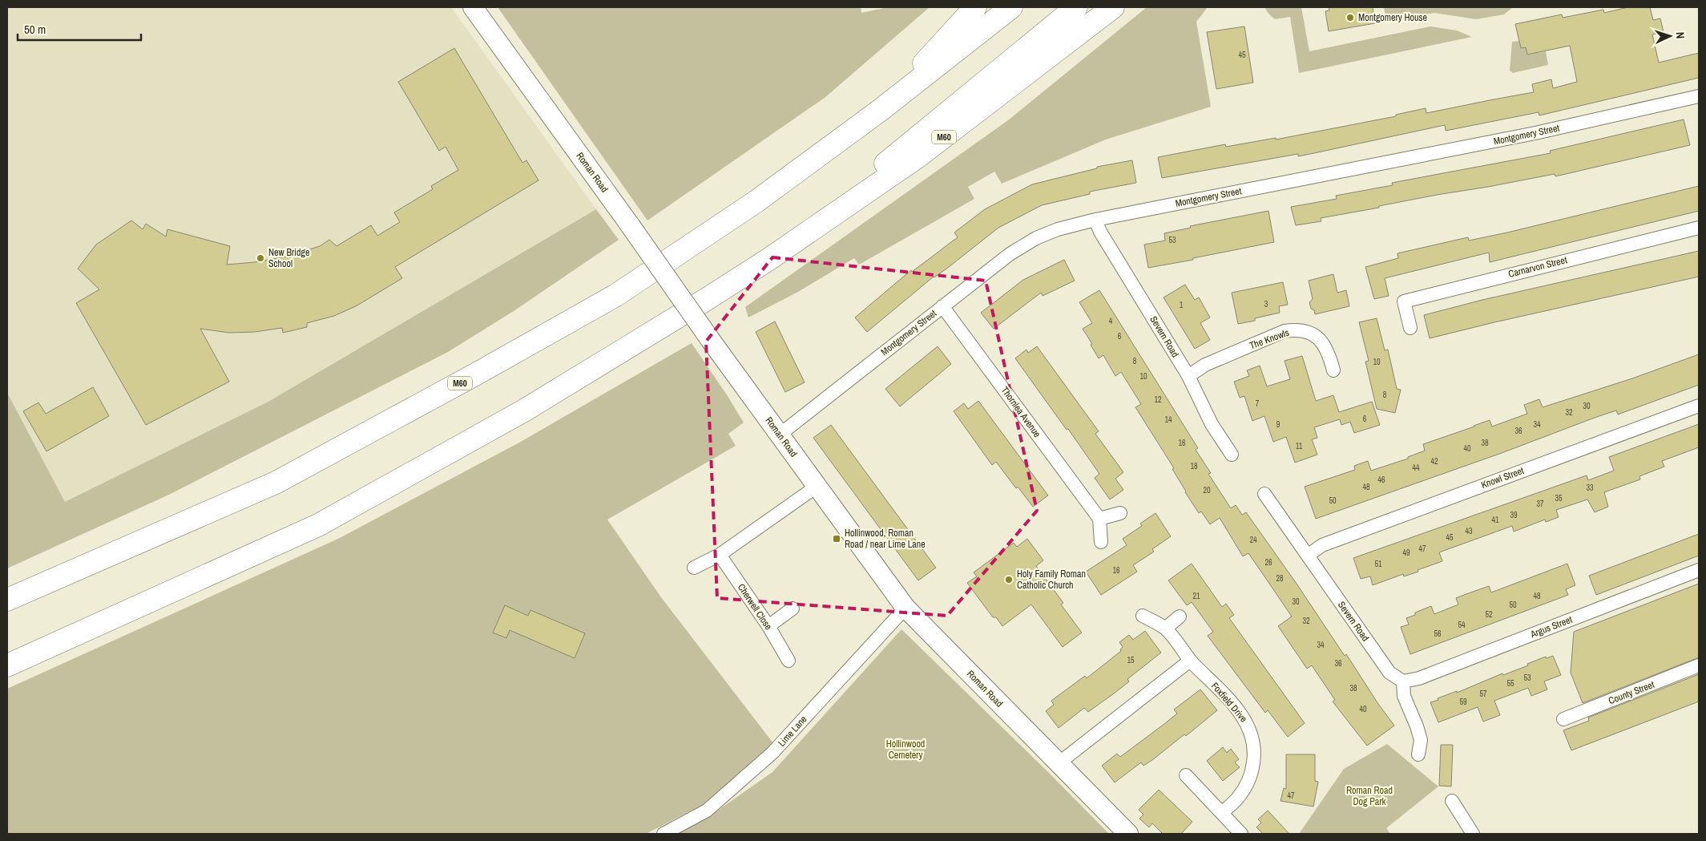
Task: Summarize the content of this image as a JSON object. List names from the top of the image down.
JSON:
{
  "streets": {
    "highway": ["M60"],
    "street": [
      "Montgomery Street",
      "Roman Road",
      "Carnarvon Street",
      "Severn Road",
      "The Knowls",
      "Thornlea Avenue",
      "Knowl Street",
      "Cherwell Close",
      "Argus Street",
      "County Street",
      "Foxfield Drive",
      "Lime Lane"
    ]
  },
  "crossings": [
    ["Montgomery Street", "Roman Road"],
    ["Montgomery Street", "Severn Road"],
    ["Montgomery Street", "Thornlea Avenue"],
    ["Roman Road", "Lime Lane"],
    ["Severn Road", "The Knowls"],
    ["Severn Road", "Knowl Street"],
    ["Severn Road", "Argus Street"]
  ],
  "parks": ["Hollinwood Cemetery", "Roman Road Dog Park"],
  "places": {
    "other": ["Montgomery House", "New Bridge School", "Holy Family Roman Catholic Church"],
    "transit": ["Hollinwood, Roman Road / near Lime Lane"]
  },
  "house_numbers": [
    "45",
    "53",
    "3",
    "1",
    "4",
    "6",
    "8",
    "10",
    "10",
    "8",
    "12",
    "7",
    "30",
    "32",
    "6",
    "14",
    "9",
    "34",
    "36",
    "16",
    "38",
    "11",
    "40",
    "42",
    "18",
    "44",
    "46",
    "48",
    "33",
    "20",
    "35",
    "50",
    "37",
    "39",
    "41",
    "43",
    "45",
    "24",
    "47",
    "49",
    "26",
    "51",
    "16",
    "28",
    "21",
    "48",
    "30",
    "50",
    "52",
    "32",
    "54",
    "56",
    "34",
    "15",
    "36",
    "53",
    "55",
    "38",
    "57",
    "59",
    "40",
    "47"
  ],
  "scale_bar": "50 m",
  "north": "right"
}
